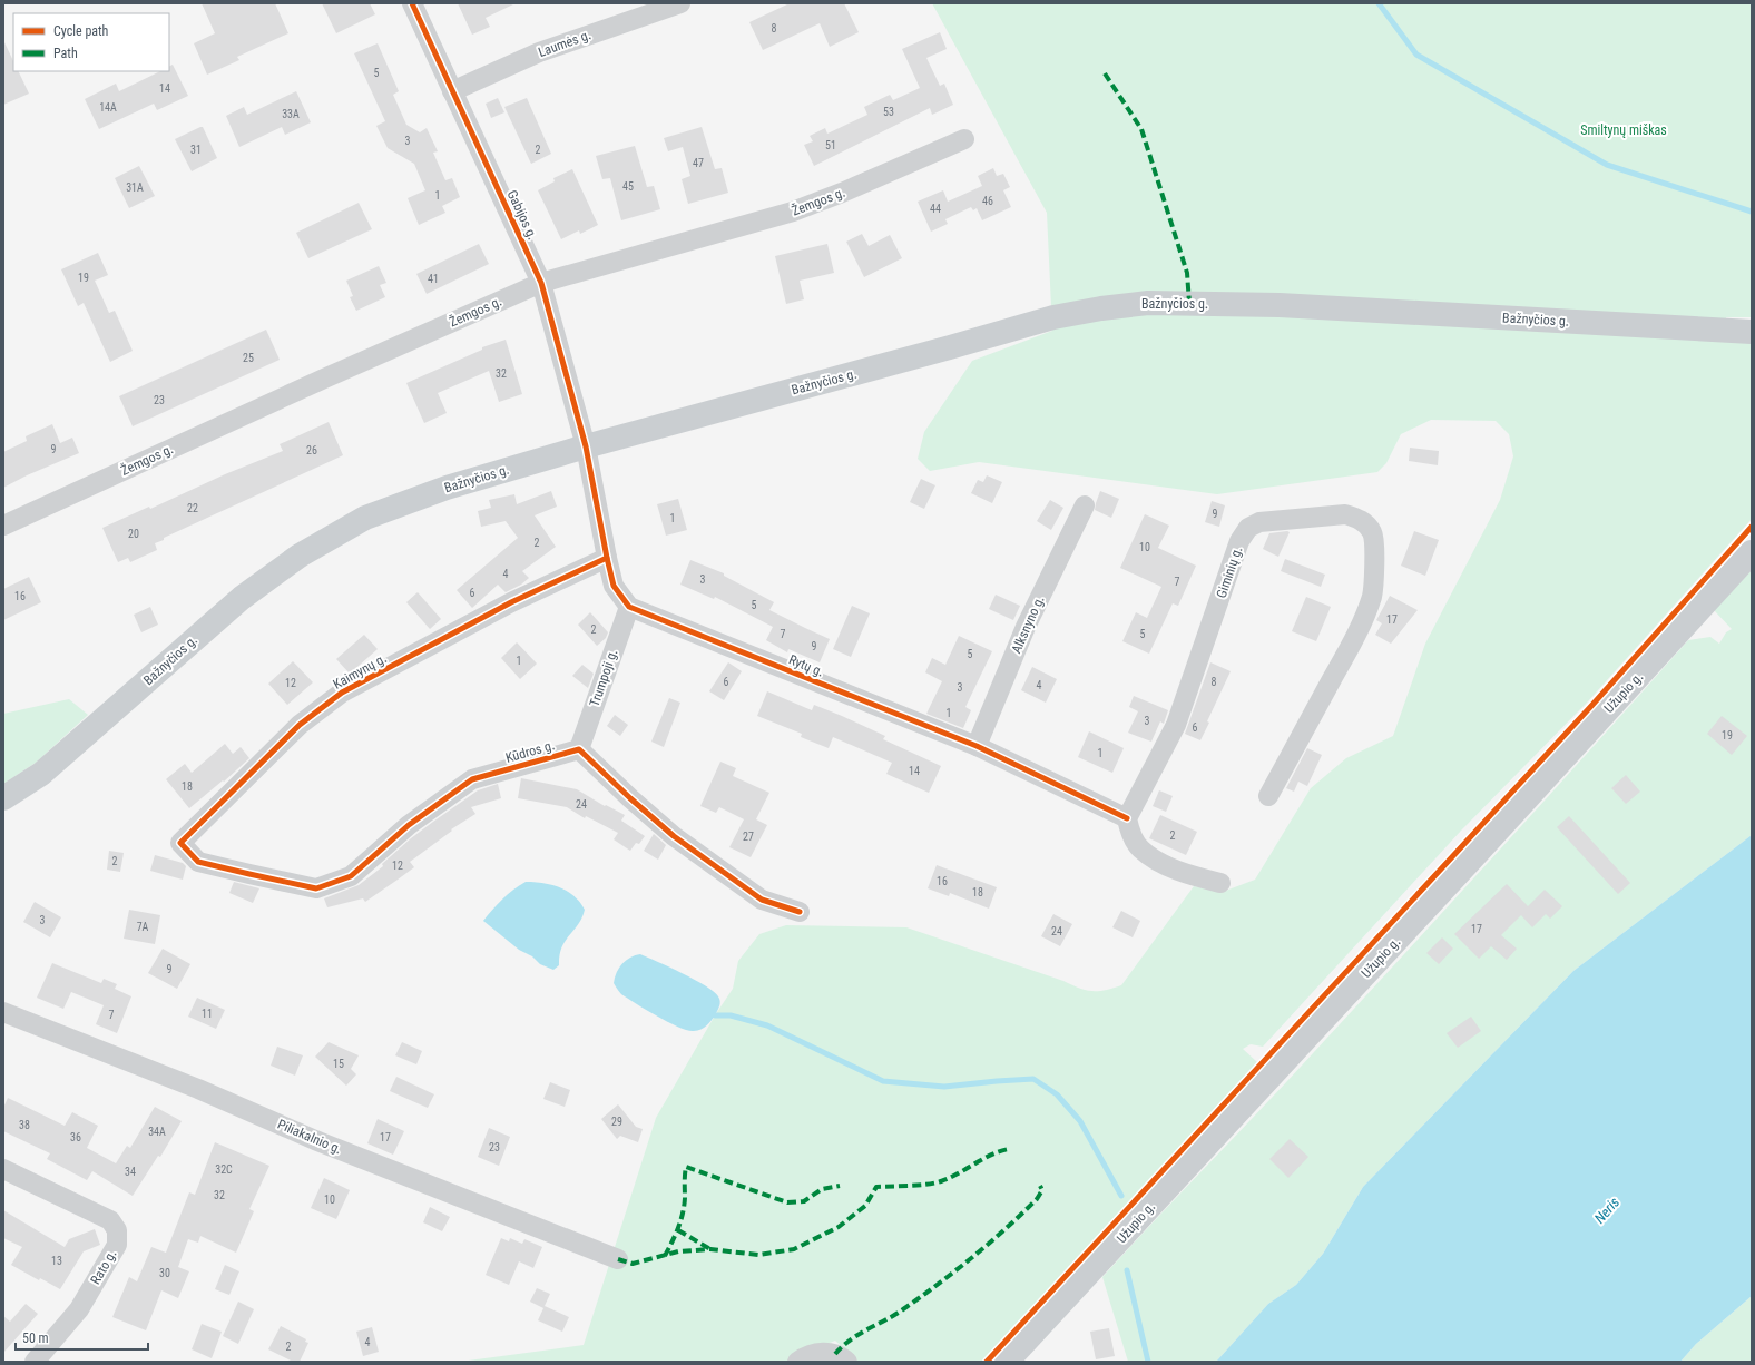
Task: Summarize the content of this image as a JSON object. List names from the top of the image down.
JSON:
{
  "streets": {
    "main road": ["Bažnyčios g.", "Užupio g."],
    "street": [
      "Laumės g.",
      "Žemgos g.",
      "Gabijos g.",
      "Giminių g.",
      "Alksnyno g.",
      "Rytų g.",
      "Kaimynų g.",
      "Trumpoji g.",
      "Kūdros g.",
      "Piliakalnio g.",
      "Rato g."
    ]
  },
  "crossings": [
    ["Laumės g.", "Gabijos g."],
    ["Žemgos g.", "Gabijos g."],
    ["Gabijos g.", "Bažnyčios g."],
    ["Giminių g.", "Rytų g."],
    ["Alksnyno g.", "Rytų g."],
    ["Rytų g.", "Trumpoji g."],
    ["Kaimynų g.", "Kūdros g."],
    ["Trumpoji g.", "Kūdros g."]
  ],
  "water": ["Neris"],
  "parks": ["Smiltynų miškas"],
  "house_numbers": [
    "8",
    "5",
    "14",
    "14A",
    "53",
    "33A",
    "3",
    "51",
    "31",
    "2",
    "47",
    "45",
    "31A",
    "1",
    "46",
    "44",
    "19",
    "41",
    "25",
    "32",
    "23",
    "9",
    "26",
    "22",
    "9",
    "1",
    "20",
    "2",
    "10",
    "4",
    "3",
    "7",
    "6",
    "16",
    "5",
    "17",
    "2",
    "7",
    "5",
    "9",
    "5",
    "1",
    "6",
    "8",
    "12",
    "4",
    "3",
    "1",
    "3",
    "6",
    "19",
    "1",
    "14",
    "18",
    "24",
    "2",
    "27",
    "2",
    "12",
    "16",
    "18",
    "3",
    "7A",
    "17",
    "24",
    "9",
    "11",
    "7",
    "15",
    "29",
    "38",
    "34A",
    "36",
    "17",
    "23",
    "32C",
    "34",
    "32",
    "10",
    "13",
    "30",
    "4",
    "2"
  ],
  "legend": ["Cycle path", "Path"],
  "scale_bar": "50 m"
}
